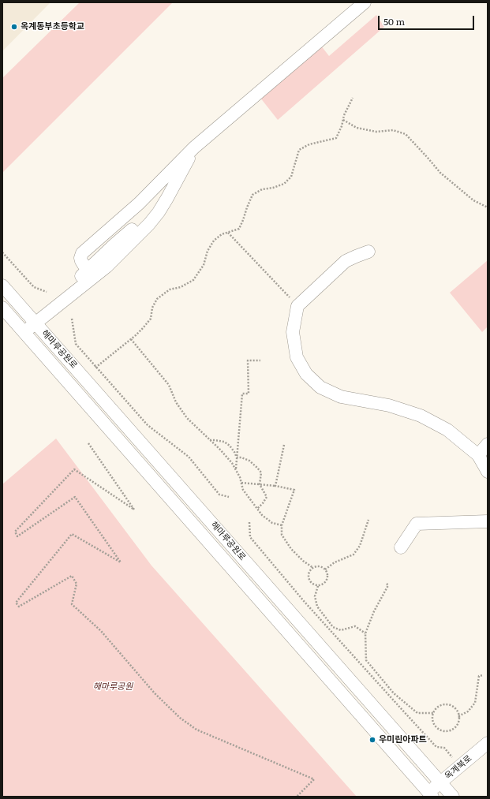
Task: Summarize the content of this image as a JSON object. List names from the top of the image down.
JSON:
{
  "streets": {
    "street": ["해마루공원로", "옥계북로"]
  },
  "crossings": [
    ["해마루공원로", "옥계북로"]
  ],
  "parks": ["해마루공원"],
  "places": ["옥계동부초등학교", "우미린아파트"],
  "scale_bar": "50 m"
}
